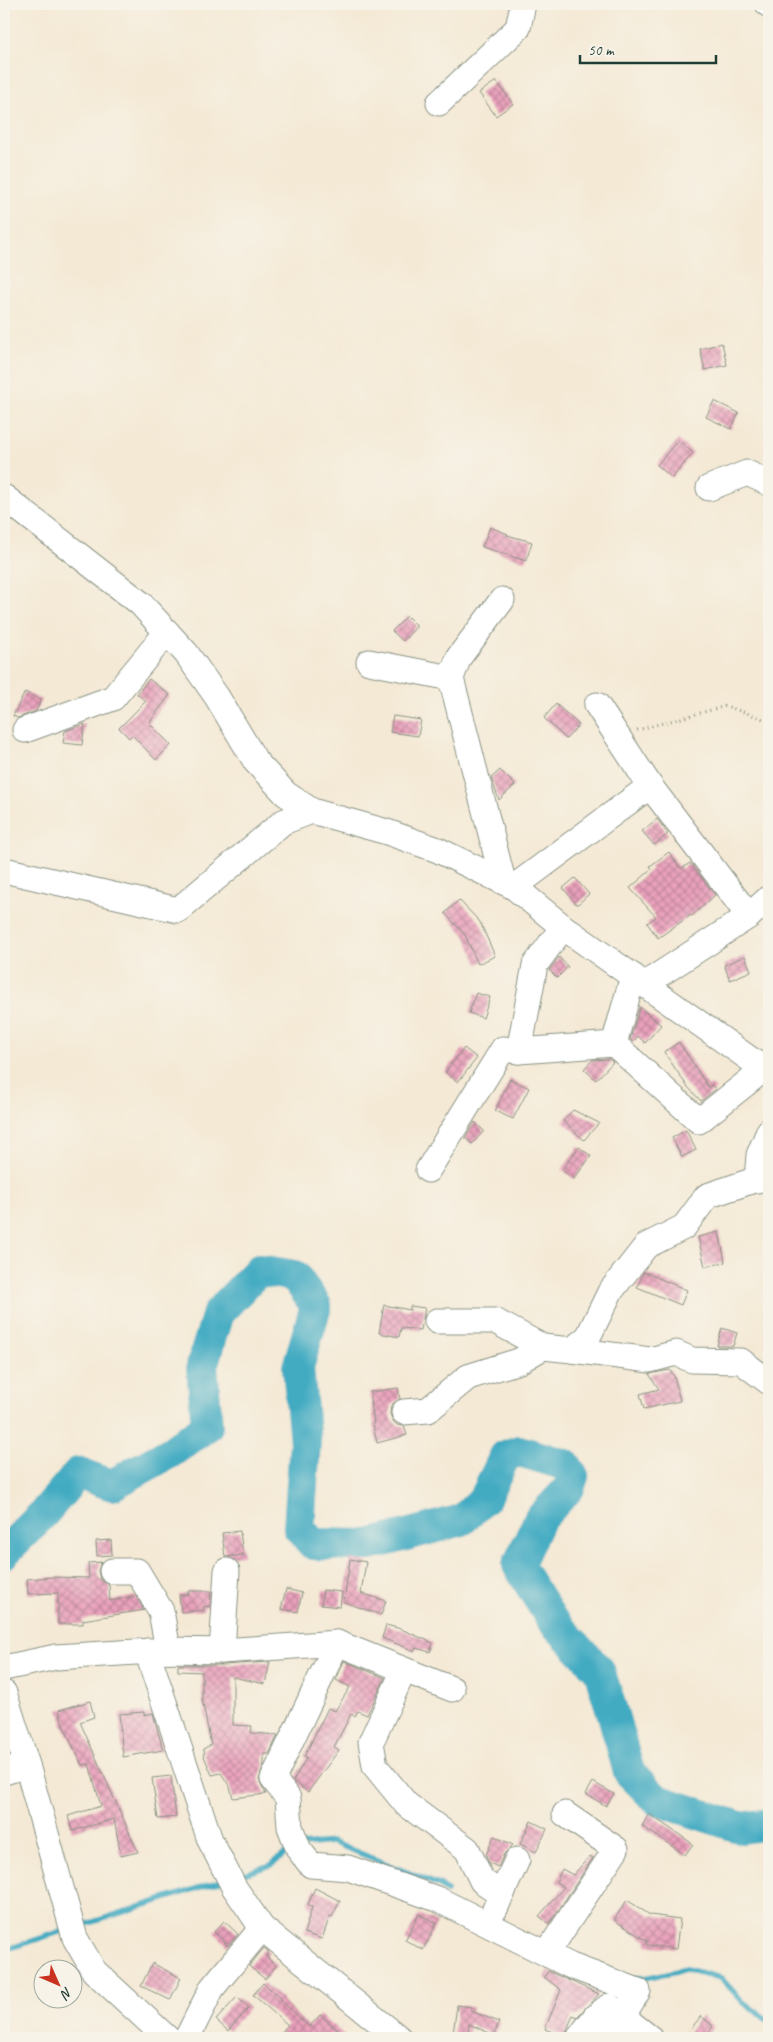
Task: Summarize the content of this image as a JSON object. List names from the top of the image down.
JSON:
{
  "scale_bar": "50 m",
  "north": "bottom right"
}
